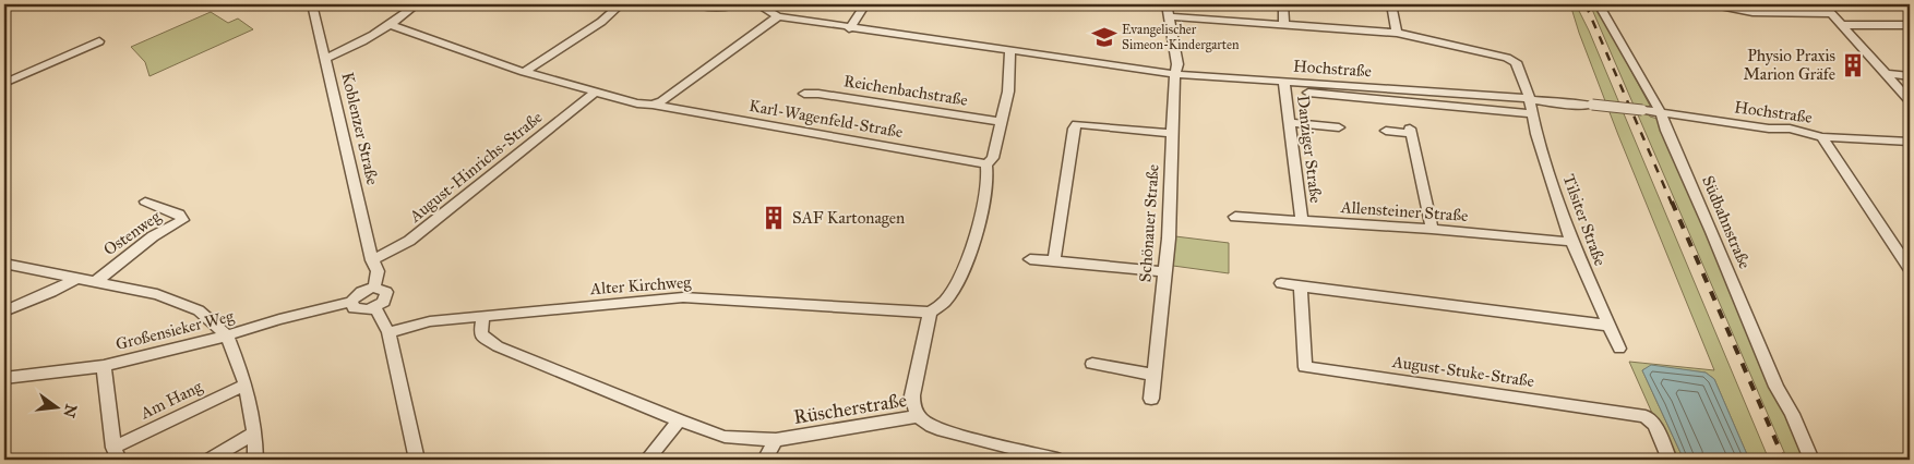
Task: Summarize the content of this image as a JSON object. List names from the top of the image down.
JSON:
{
  "streets": {
    "street": [
      "Hochstraße",
      "Reichenbachstraße",
      "Karl-Wagenfeld-Straße",
      "Koblenzer Straße",
      "Danziger Straße",
      "August-Hinrichs-Straße",
      "Allensteiner Straße",
      "Tilsiter Straße",
      "Südbahnstraße",
      "Schönauer Straße",
      "Ostenweg",
      "Alter Kirchweg",
      "Großensieker Weg",
      "August-Stuke-Straße",
      "Am Hang",
      "Rüscherstraße"
    ]
  },
  "crossings": [
    ["Hochstraße", "Danziger Straße"],
    ["Hochstraße", "Tilsiter Straße"],
    ["Hochstraße", "Südbahnstraße"],
    ["Hochstraße", "Schönauer Straße"],
    ["Karl-Wagenfeld-Straße", "August-Hinrichs-Straße"],
    ["Koblenzer Straße", "August-Hinrichs-Straße"],
    ["Danziger Straße", "Allensteiner Straße"],
    ["Allensteiner Straße", "Tilsiter Straße"],
    ["Ostenweg", "Großensieker Weg"],
    ["Alter Kirchweg", "Rüscherstraße"],
    ["Großensieker Weg", "Am Hang"]
  ],
  "places": {
    "school or university": ["Evangelischer Simeon-Kindergarten"],
    "building": ["Physio Praxis Marion Gräfe", "SAF Kartonagen"]
  },
  "north": "right"
}
